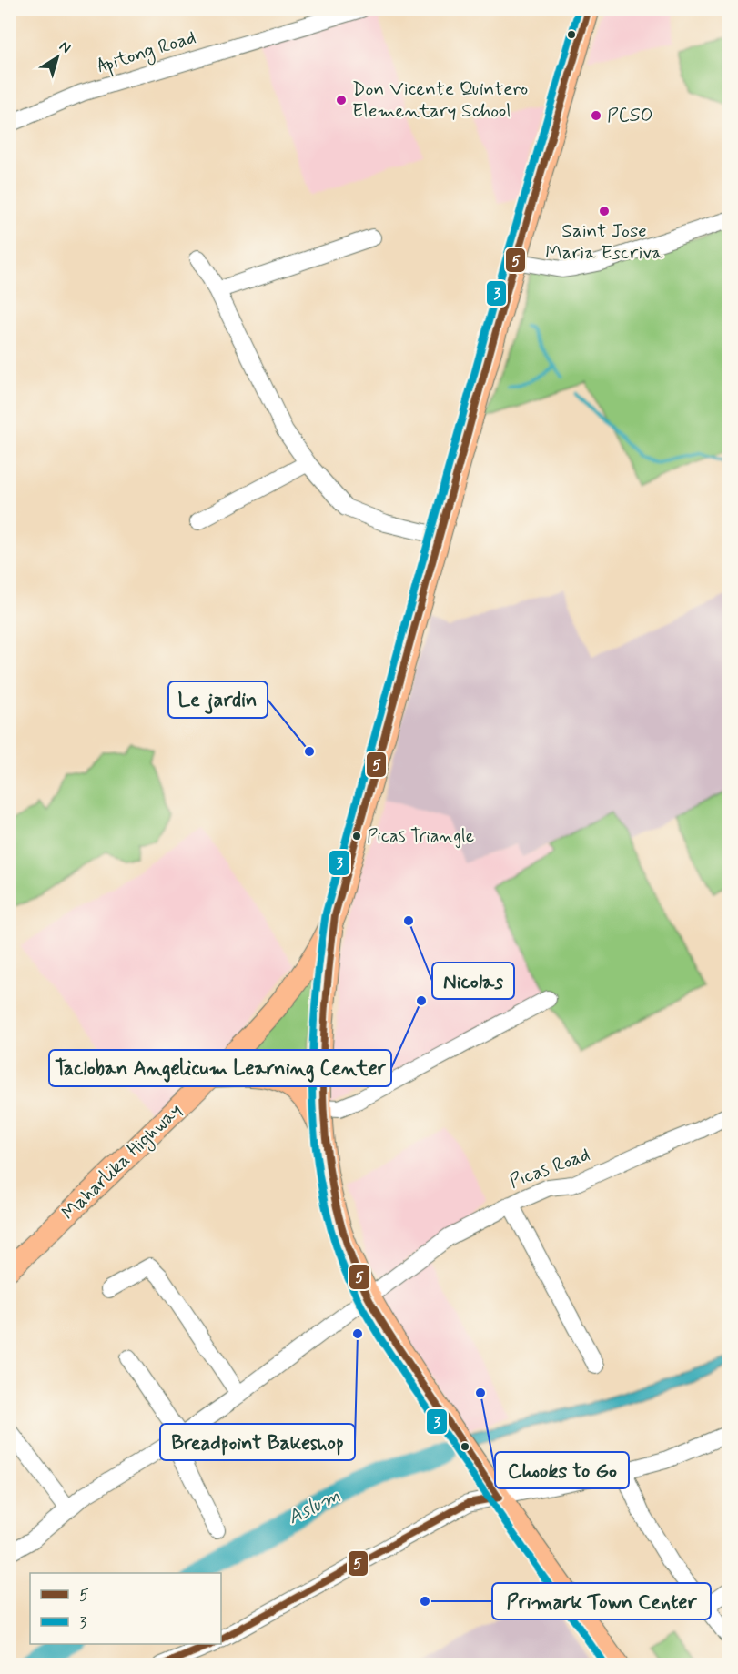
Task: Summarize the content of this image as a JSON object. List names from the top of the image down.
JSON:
{
  "streets": {
    "main road": ["Maharlika Highway"],
    "street": ["Apitong Road", "Picas Road"]
  },
  "water": ["Aslum"],
  "places": [
    "Don Vicente Quintero Elementary School",
    "PCSO",
    "Saint Jose Maria Escriva",
    "Le jardin",
    "Picas Triangle",
    "Nicolas",
    "Tacloban Angelicum Learning Center",
    "Breadpoint Bakeshop",
    "Chooks to Go",
    "Primark Town Center"
  ],
  "lines": ["transit line 5", "transit line 3"],
  "legend": ["5", "3"],
  "north": "top right"
}
